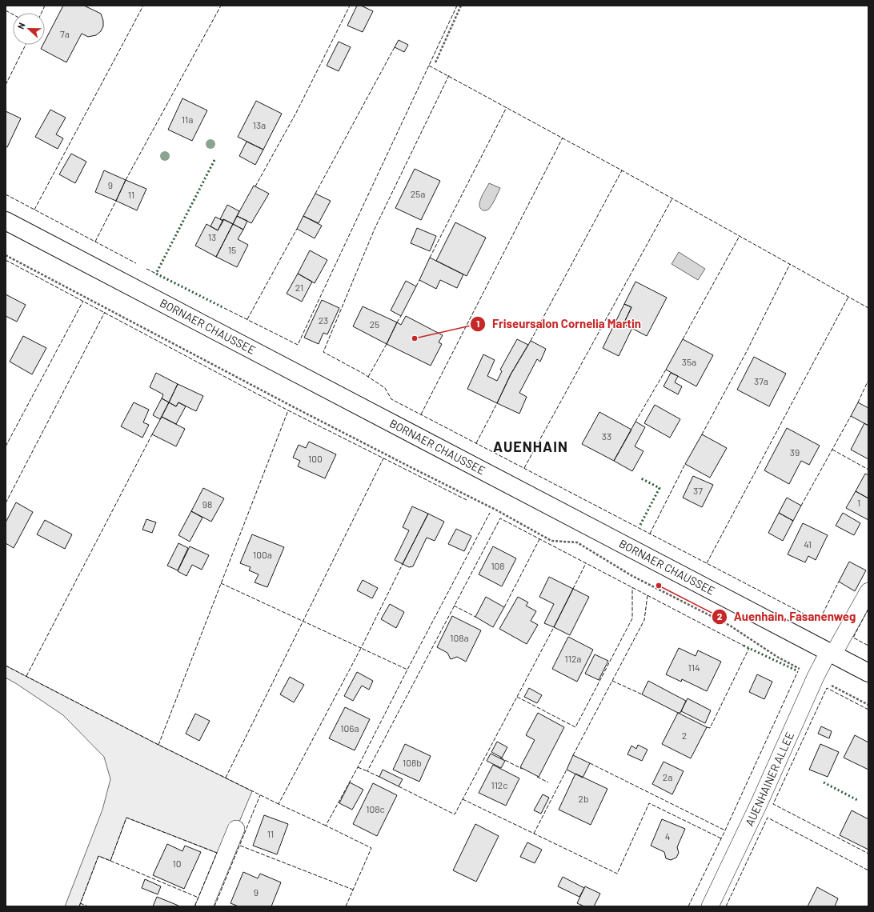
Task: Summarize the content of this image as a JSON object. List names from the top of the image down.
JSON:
{
  "streets": {
    "street": ["BORNAER CHAUSSEE", "AUENHAINER ALLEE"]
  },
  "crossings": [
    ["BORNAER CHAUSSEE", "AUENHAINER ALLEE"]
  ],
  "districts": ["AUENHAIN"],
  "places": ["Friseursalon Cornelia Martin", "Auenhain, Fasanenweg"],
  "house_numbers": [
    "7a",
    "11a",
    "13a",
    "9",
    "25a",
    "11",
    "13",
    "15",
    "21",
    "23",
    "25",
    "35a",
    "37a",
    "33",
    "39",
    "100",
    "37",
    "1",
    "98",
    "41",
    "100a",
    "108",
    "108a",
    "112a",
    "114",
    "106a",
    "2",
    "108b",
    "2a",
    "112c",
    "2b",
    "108c",
    "11",
    "4",
    "10",
    "9"
  ],
  "north": "left"
}
